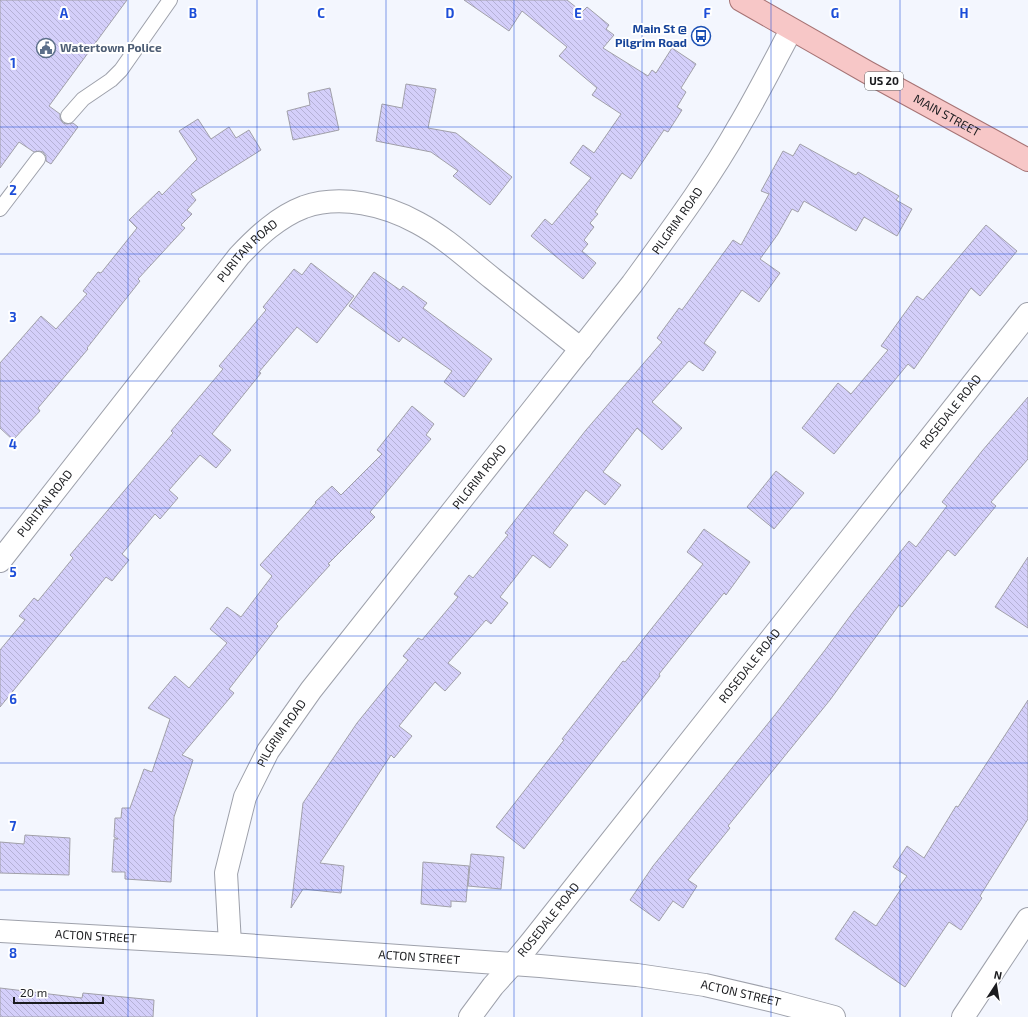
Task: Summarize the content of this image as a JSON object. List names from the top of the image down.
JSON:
{
  "streets": {
    "main road": ["US 20", "MAIN STREET"],
    "street": [
      "PILGRIM ROAD",
      "PURITAN ROAD",
      "ROSEDALE ROAD",
      "ACTON STREET"
    ]
  },
  "crossings": [
    ["MAIN STREET", "PILGRIM ROAD"],
    ["PILGRIM ROAD", "PURITAN ROAD"],
    ["PILGRIM ROAD", "ACTON STREET"],
    ["ROSEDALE ROAD", "ACTON STREET"]
  ],
  "places": {
    "bus stop": ["Main St @ Pilgrim Road"],
    "public building": ["Watertown Police"]
  },
  "scale_bar": "20 m",
  "north": "top",
  "grid": {
    "columns": [
      "A",
      "B",
      "C",
      "D",
      "E",
      "F",
      "G",
      "H"
    ],
    "rows": [
      "1",
      "2",
      "3",
      "4",
      "5",
      "6",
      "7",
      "8"
    ]
  }
}
